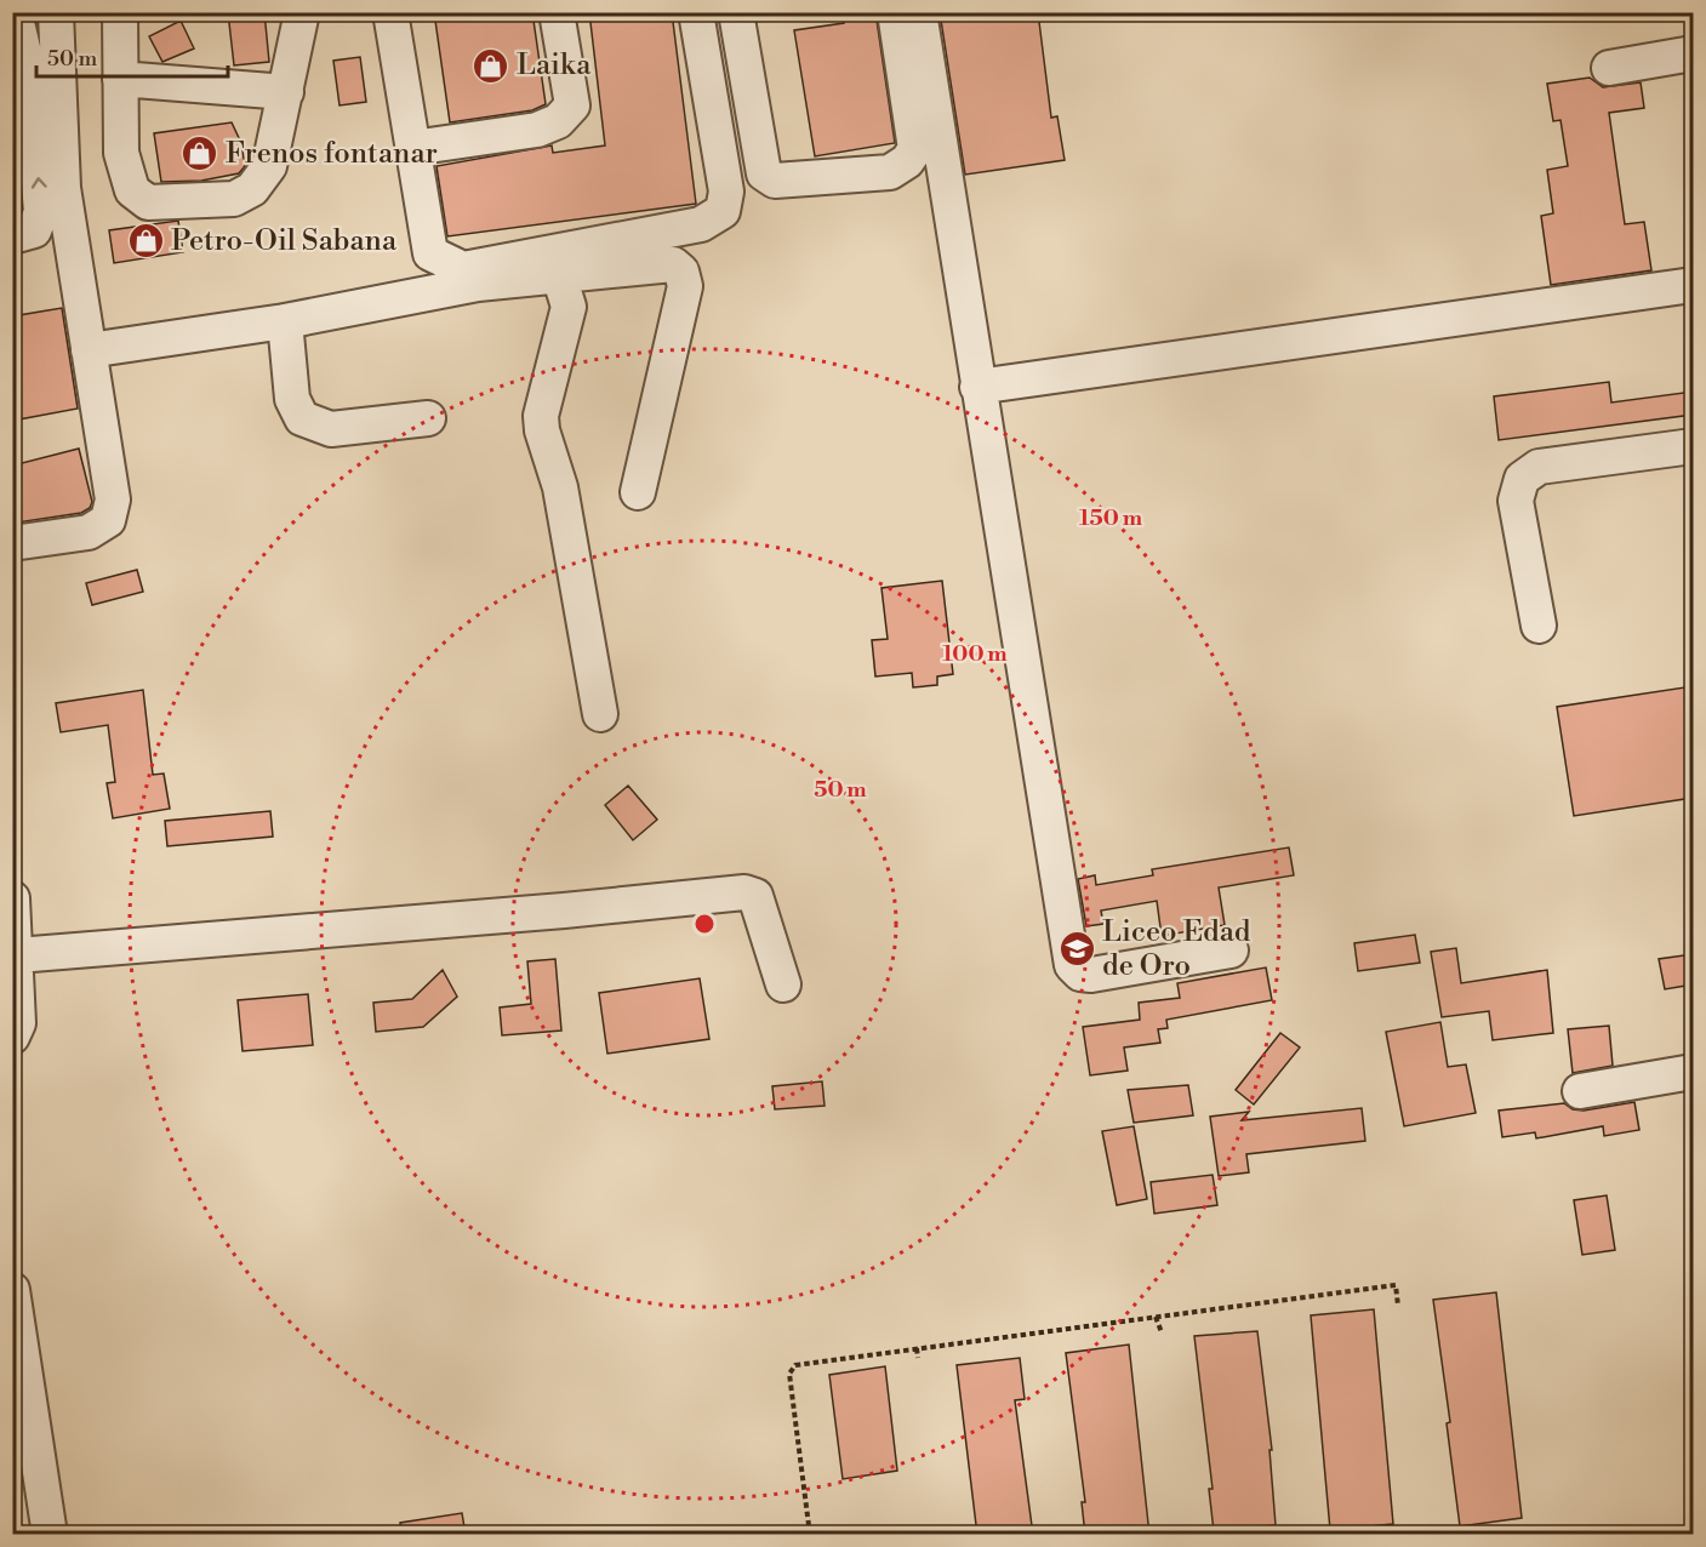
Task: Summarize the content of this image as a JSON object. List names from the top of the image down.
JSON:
{
  "places": {
    "shop": ["Laika", "Frenos fontanar", "Petro-Oil Sabana"],
    "school or university": ["Liceo Edad de Oro"]
  },
  "scale_bar": "50 m",
  "rings": ["150 m", "100 m", "50 m"]
}
